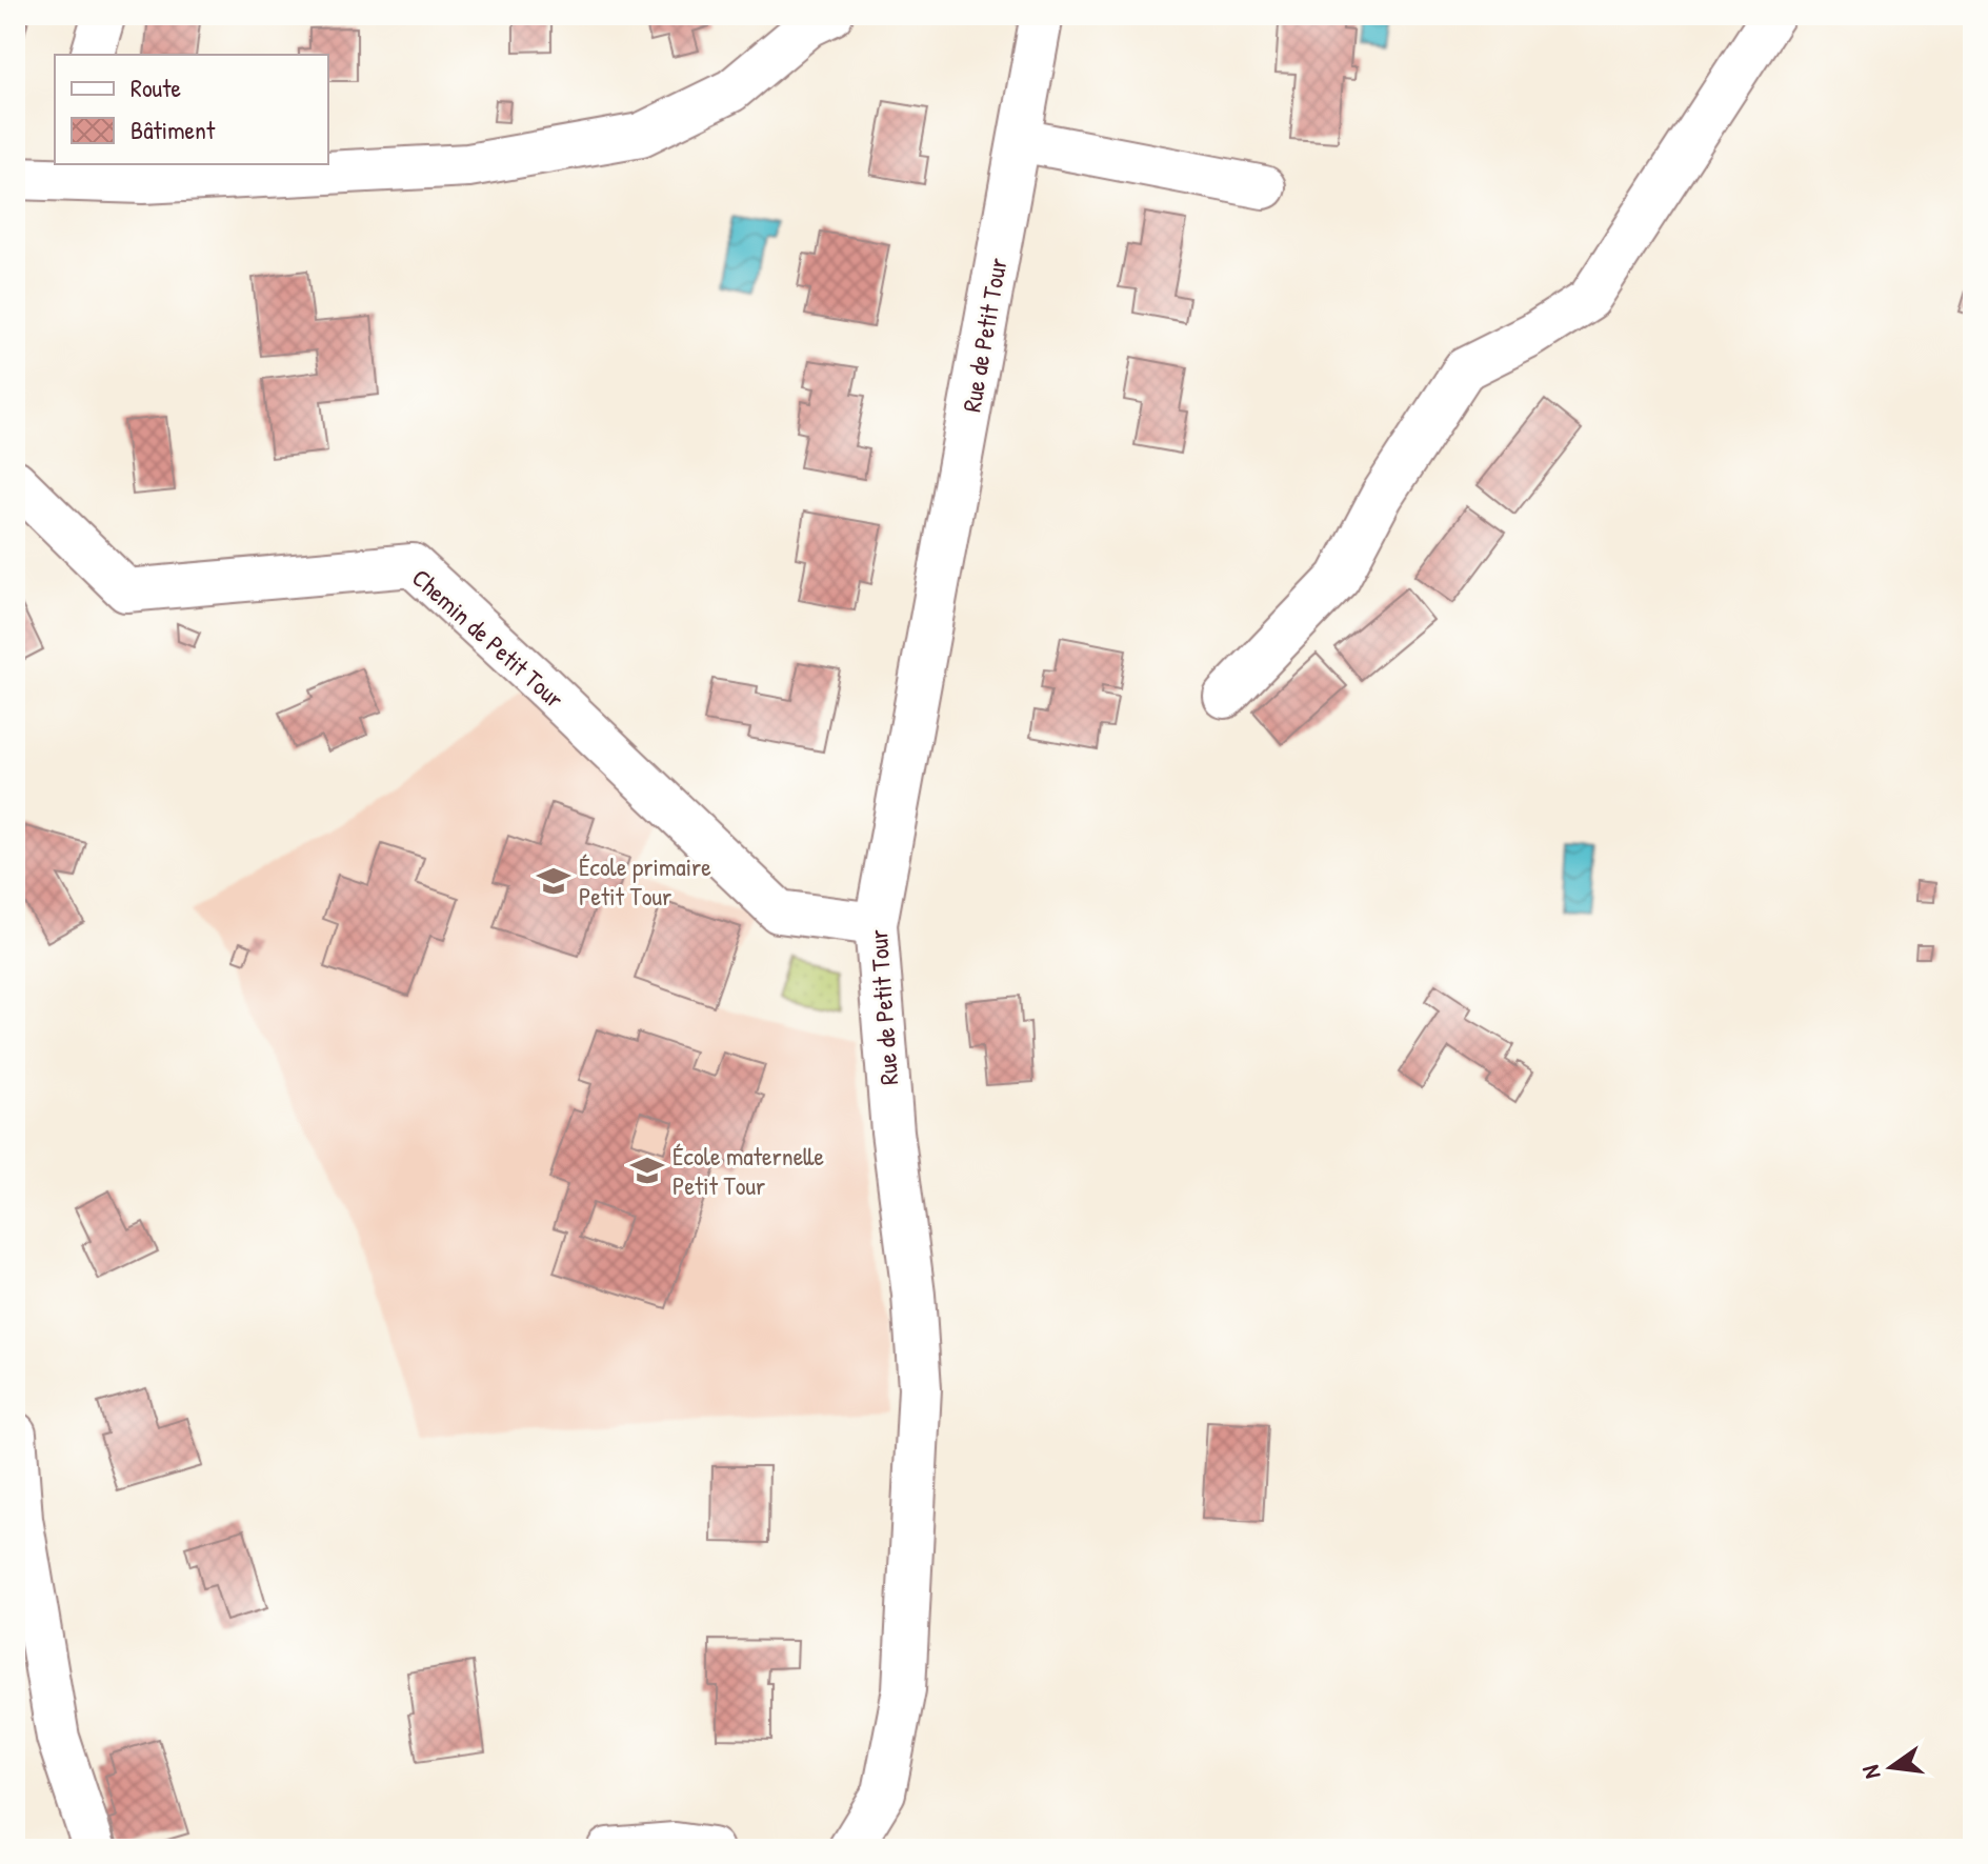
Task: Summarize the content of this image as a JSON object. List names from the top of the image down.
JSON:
{
  "streets": {
    "street": ["Rue de Petit Tour", "Chemin de Petit Tour"]
  },
  "crossings": [
    ["Rue de Petit Tour", "Chemin de Petit Tour"]
  ],
  "places": {
    "school or university": ["École primaire Petit Tour", "École maternelle Petit Tour"]
  },
  "legend": ["Route", "Bâtiment"],
  "north": "left"
}
